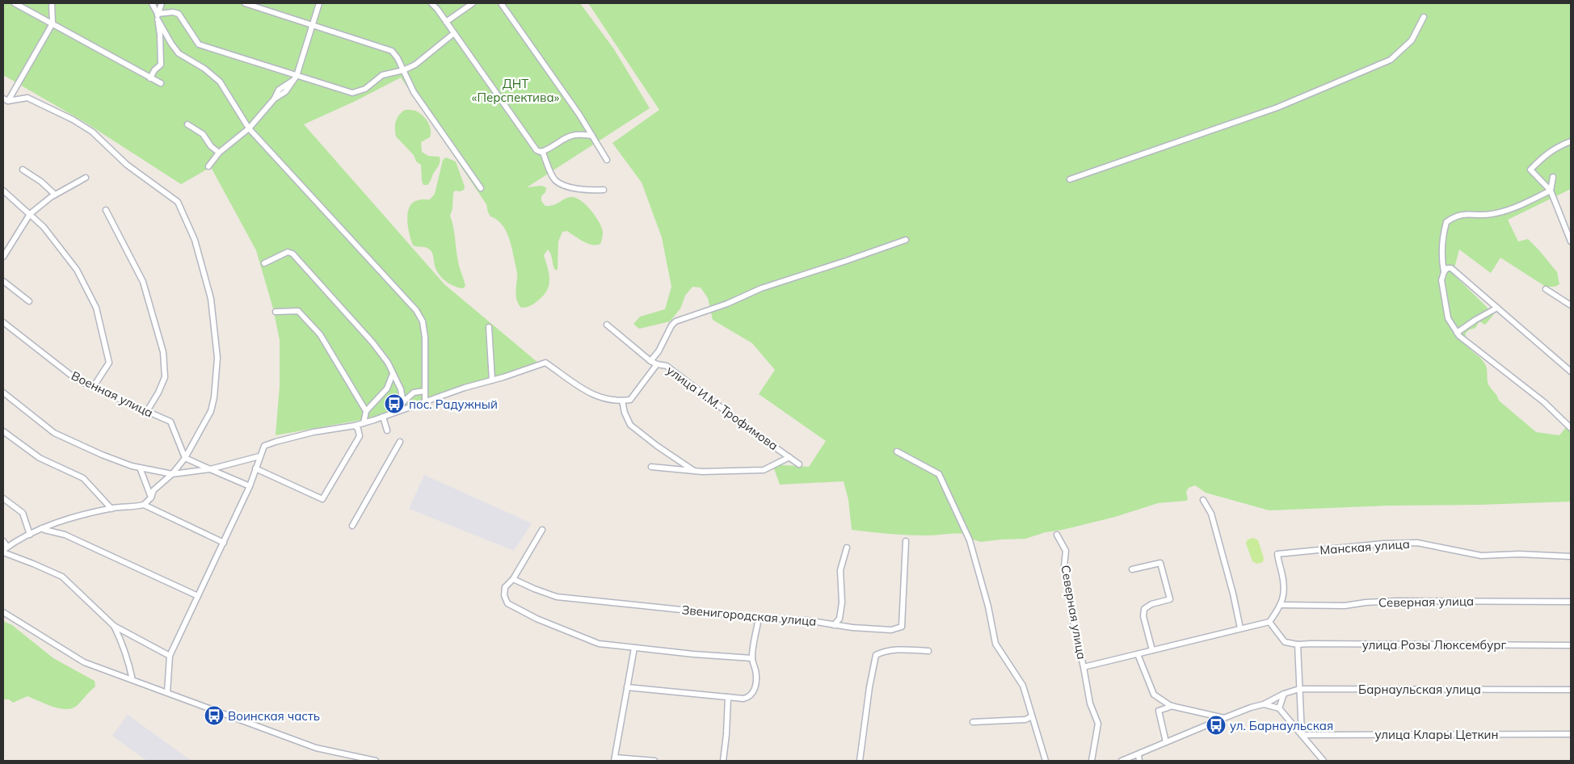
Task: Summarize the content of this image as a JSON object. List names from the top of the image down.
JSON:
{
  "streets": {
    "street": [
      "Военная улица",
      "улица И.М. Трофимова",
      "Манская улица",
      "Северная улица",
      "Звенигородская улица",
      "улица Розы Люксембург",
      "Барнаульская улица",
      "улица Клары Цеткин"
    ]
  },
  "crossings": [
    ["Манская улица", "Северная улица"]
  ],
  "parks": ["ДНТ «Перспектива»"],
  "places": {
    "bus stop": ["пос. Радужный", "Воинская часть", "ул. Барнаульская"]
  }
}
